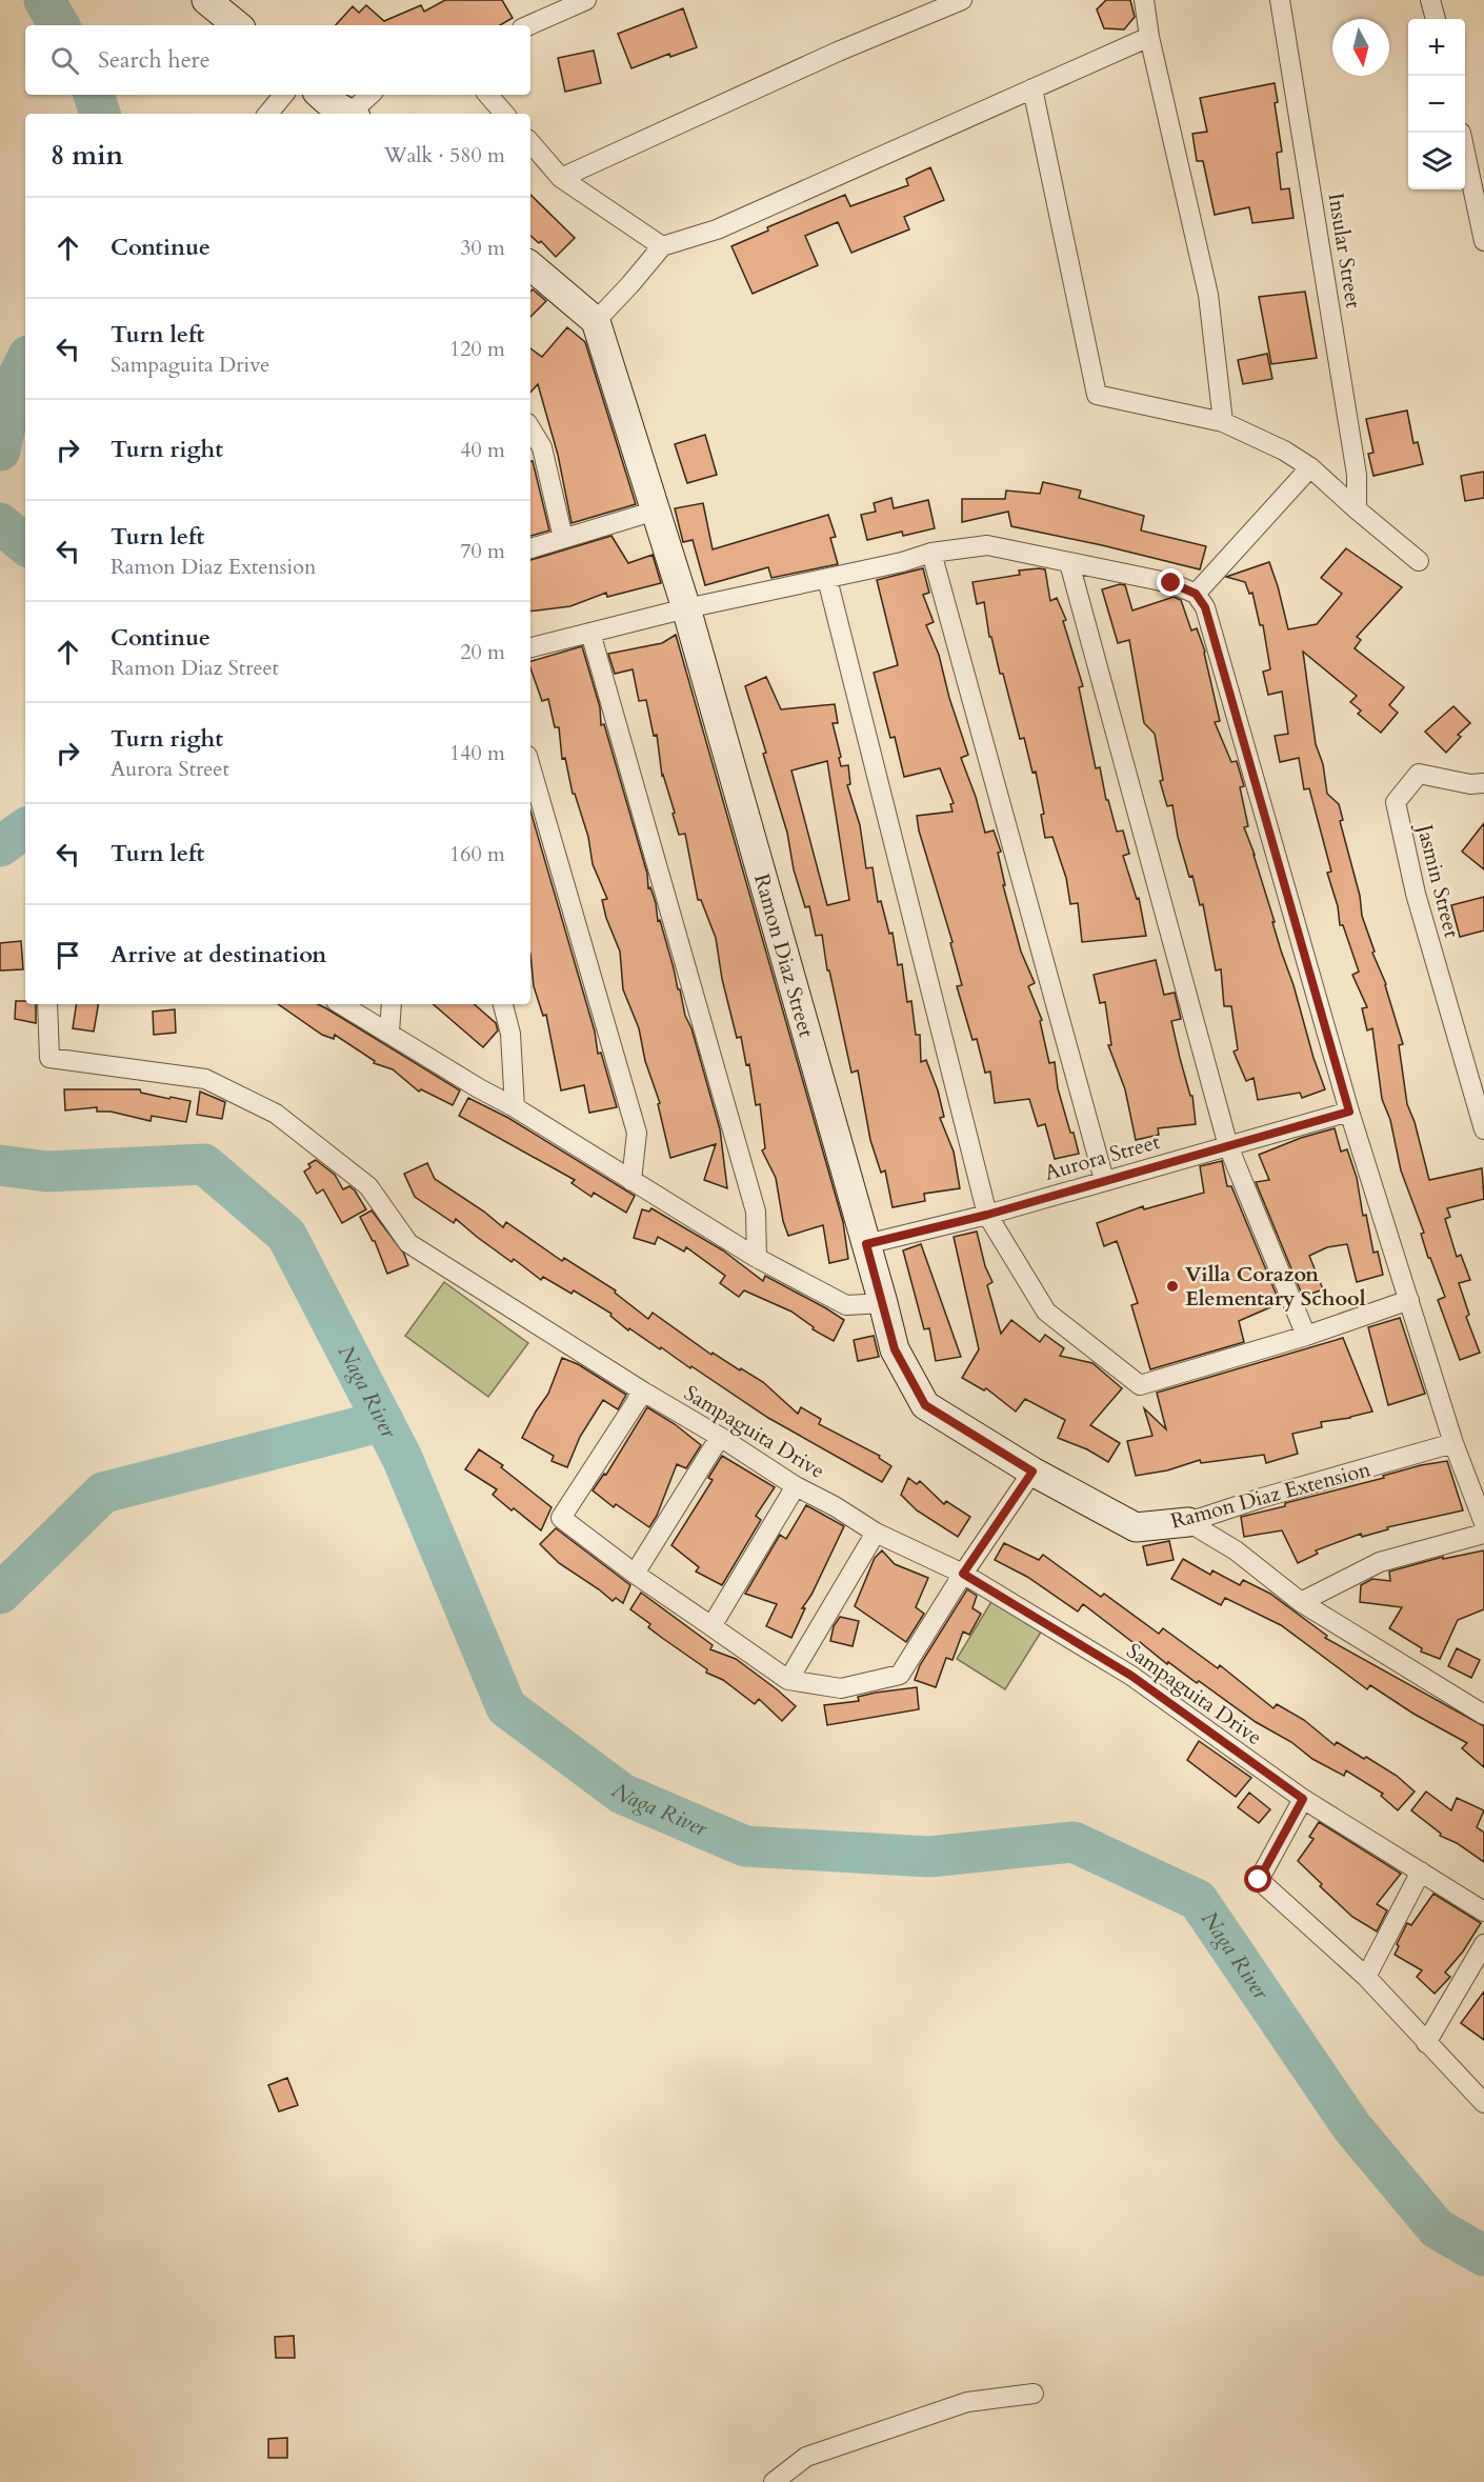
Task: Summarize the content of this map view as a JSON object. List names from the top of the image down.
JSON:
{
  "streets": {
    "street": [
      "Insular Street",
      "Jasmin Street",
      "Ramon Diaz Street",
      "Aurora Street",
      "Sampaguita Drive",
      "Ramon Diaz Extension"
    ]
  },
  "crossings": [
    ["Ramon Diaz Street", "Aurora Street"],
    ["Ramon Diaz Street", "Ramon Diaz Extension"]
  ],
  "water": ["Naga River"],
  "places": ["Villa Corazon Elementary School"],
  "north": "bottom",
  "page": {
    "map_buttons": ["+", "−"],
    "search": "Search here",
    "heading": ["8 min", "Walk · 580 m"],
    "list": [
      ["Continue", "30 m"],
      ["Turn left", "Sampaguita Drive", "120 m"],
      ["Turn right", "40 m"],
      ["Turn left", "Ramon Diaz Extension", "70 m"],
      ["Continue", "Ramon Diaz Street", "20 m"],
      ["Turn right", "Aurora Street", "140 m"],
      ["Turn left", "160 m"],
      "Arrive at destination"
    ]
  }
}
